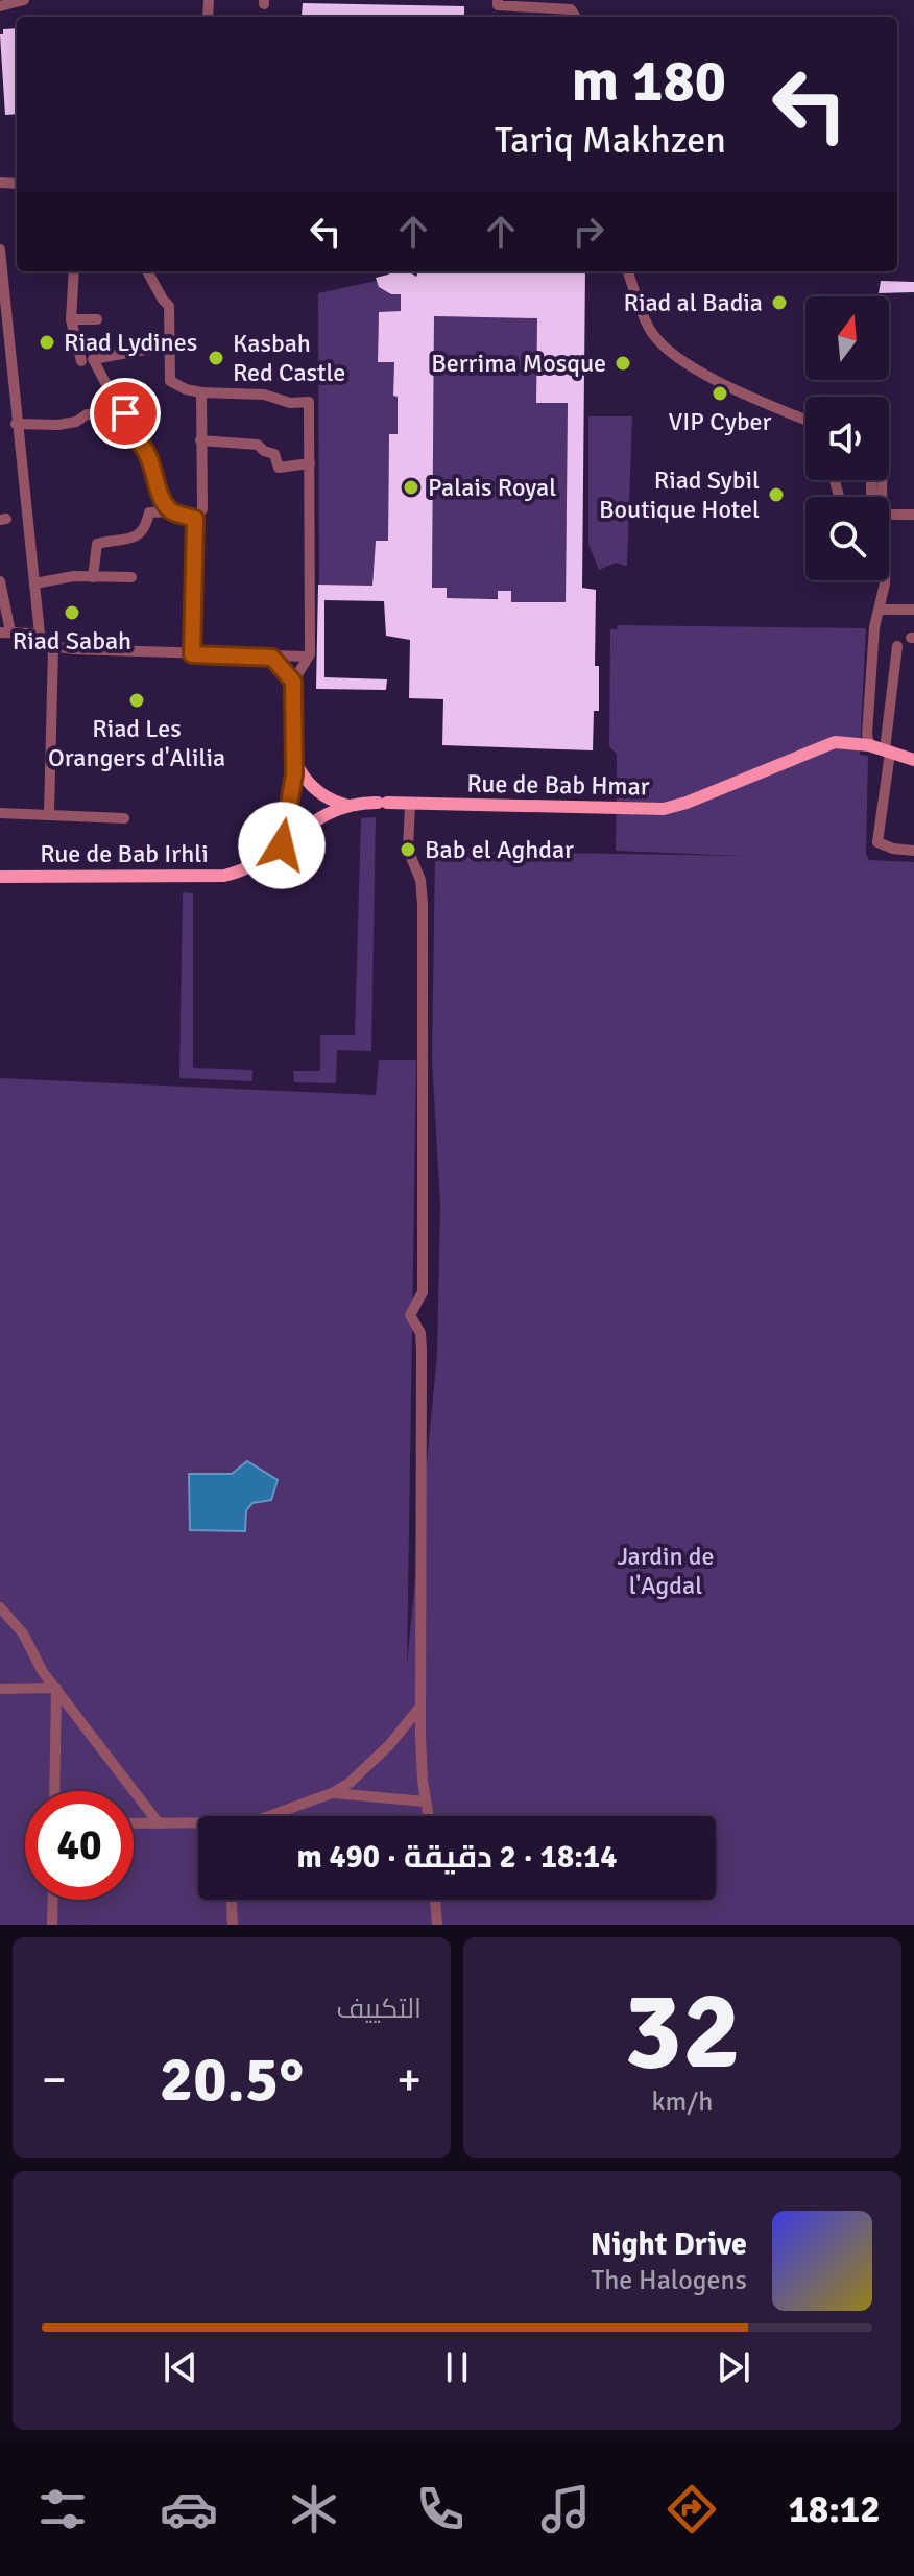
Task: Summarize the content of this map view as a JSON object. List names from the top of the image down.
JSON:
{
  "streets": {
    "main road": ["Rue de Bab Hmar", "Rue de Bab Irhli"]
  },
  "crossings": [
    ["Rue de Bab Hmar", "Rue de Bab Irhli"]
  ],
  "parks": ["Jardin de l'Agdal"],
  "places": [
    "Riad al Badia",
    "Riad Lydines",
    "Kasbah Red Castle",
    "Berrima Mosque",
    "VIP Cyber",
    "Palais Royal",
    "Riad Sybil Boutique Hotel",
    "Riad Sabah",
    "Riad Les Orangers d'Alilia",
    "Bab el Aghdar"
  ],
  "north": "top",
  "page": {
    "turn": ["180 m", "Tariq Makhzen"],
    "limit": "40",
    "trip": "18:14 · 2 دقيقة · 490 m",
    "tile": [
      ["32", "km/h"],
      "التكييف"
    ],
    "heat": ["−", "20.5°", "+"],
    "song": ["Night Drive", "The Halogens"],
    "tabs": "18:12"
  }
}
